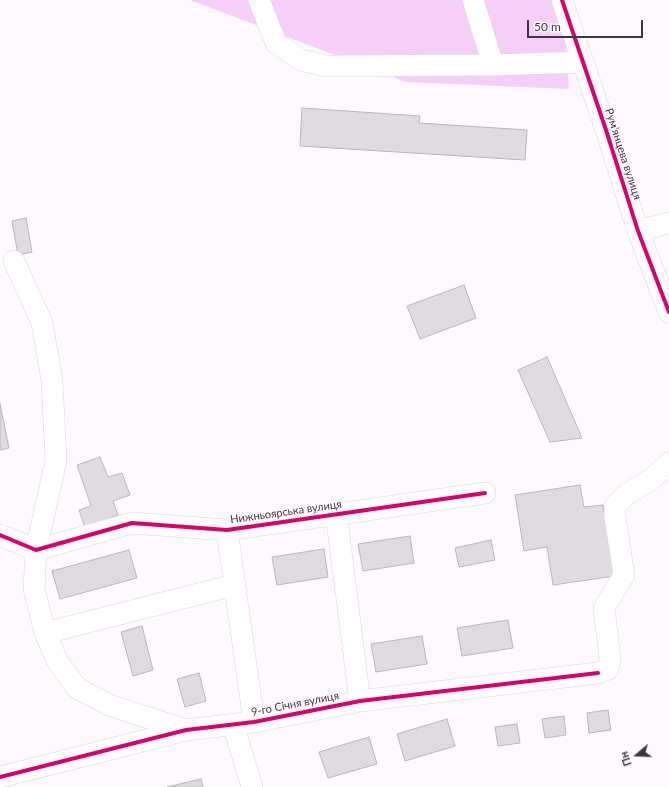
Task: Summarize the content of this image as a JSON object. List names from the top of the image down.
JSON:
{
  "streets": {
    "street": ["Рум’янцева вулиця", "Нижньоярська вулиця", "9-го Січня вулиця"]
  },
  "scale_bar": "50 m",
  "north": "left"
}
